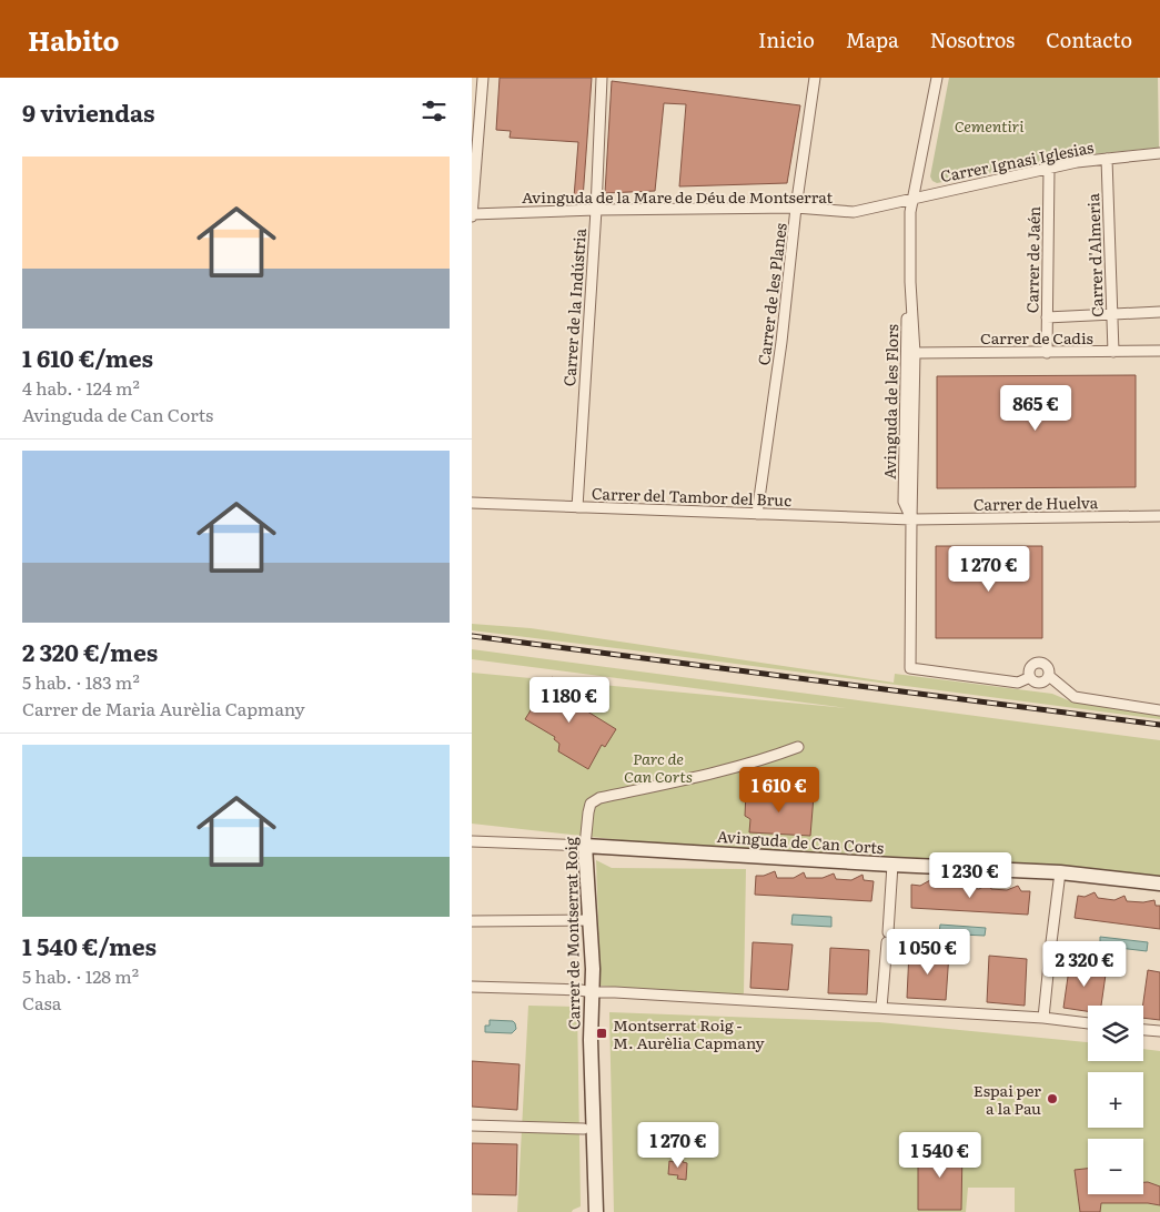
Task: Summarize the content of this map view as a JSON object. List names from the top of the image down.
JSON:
{
  "streets": {
    "street": [
      "Carrer Ignasi Iglesias",
      "Avinguda de la Mare de Déu de Montserrat",
      "Carrer d'Almeria",
      "Carrer de Jaén",
      "Carrer de les Planes",
      "Carrer de la Indústria",
      "Carrer de Cadis",
      "Avinguda de les Flors",
      "Carrer del Tambor del Bruc",
      "Carrer de Huelva",
      "Avinguda de Can Corts",
      "Carrer de Montserrat Roig"
    ]
  },
  "crossings": [
    ["Carrer Ignasi Iglesias", "Avinguda de la Mare de Déu de Montserrat"],
    ["Carrer Ignasi Iglesias", "Carrer d'Almeria"],
    ["Carrer Ignasi Iglesias", "Carrer de Jaén"],
    ["Carrer Ignasi Iglesias", "Avinguda de les Flors"],
    ["Avinguda de la Mare de Déu de Montserrat", "Carrer de les Planes"],
    ["Avinguda de la Mare de Déu de Montserrat", "Carrer de la Indústria"],
    ["Avinguda de la Mare de Déu de Montserrat", "Avinguda de les Flors"],
    ["Carrer d'Almeria", "Carrer de Cadis"],
    ["Carrer de Jaén", "Carrer de Cadis"],
    ["Carrer de les Planes", "Carrer del Tambor del Bruc"],
    ["Carrer de la Indústria", "Carrer del Tambor del Bruc"],
    ["Carrer de Cadis", "Avinguda de les Flors"],
    ["Avinguda de les Flors", "Carrer del Tambor del Bruc"],
    ["Avinguda de les Flors", "Carrer de Huelva"],
    ["Carrer del Tambor del Bruc", "Carrer de Huelva"],
    ["Avinguda de Can Corts", "Carrer de Montserrat Roig"]
  ],
  "parks": ["Cementiri", "Parc de Can Corts"],
  "places": {
    "transit": ["Montserrat Roig - M. Aurèlia Capmany"],
    "other": ["Espai per a la Pau"]
  },
  "page": {
    "header": "Habito",
    "nav": [
      "Inicio",
      "Mapa",
      "Nosotros",
      "Contacto"
    ],
    "heading": "9 viviendas",
    "list": [
      {
        "name": "1 610 €/mes",
        "note": "4 hab. · 124 m² · Avinguda de Can Corts"
      },
      {
        "name": "2 320 €/mes",
        "note": "5 hab. · 183 m² · Carrer de Maria Aurèlia Capmany"
      },
      {
        "name": "1 540 €/mes",
        "note": "5 hab. · 128 m² · Casa"
      }
    ],
    "price": [
      "865 €",
      "1 270 €",
      "1 180 €",
      "1 610 €",
      "1 230 €",
      "1 050 €",
      "2 320 €",
      "1 270 €",
      "1 540 €"
    ],
    "map_buttons": ["+", "−"]
  }
}
